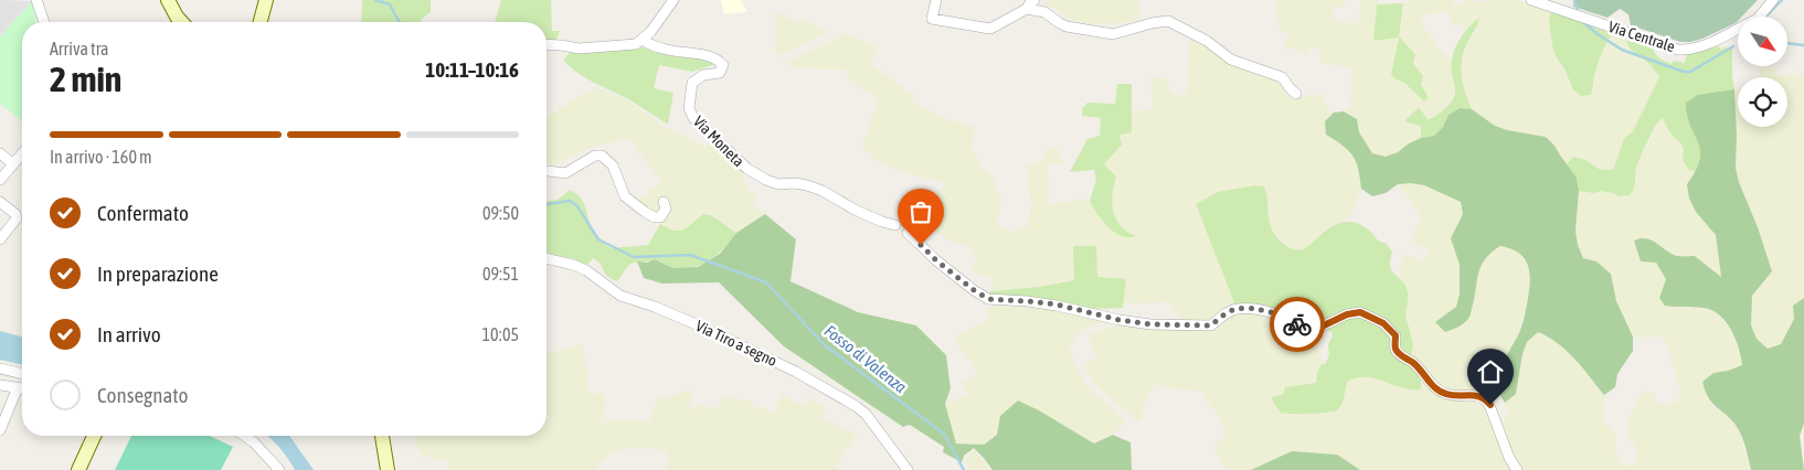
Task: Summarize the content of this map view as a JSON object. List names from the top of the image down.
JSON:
{
  "streets": {
    "street": ["Via Centrale", "Via Moneta", "Via Tiro a segno"]
  },
  "water": ["Fosso di Valenza"],
  "north": "bottom right",
  "page": {
    "heading": ["2 min", "Arriva tra", "10:11–10:16"],
    "bar": "In arrivo · 160 m",
    "list": [
      ["Confermato", "09:50"],
      ["In preparazione", "09:51"],
      ["In arrivo", "10:05"],
      "Consegnato"
    ]
  }
}
